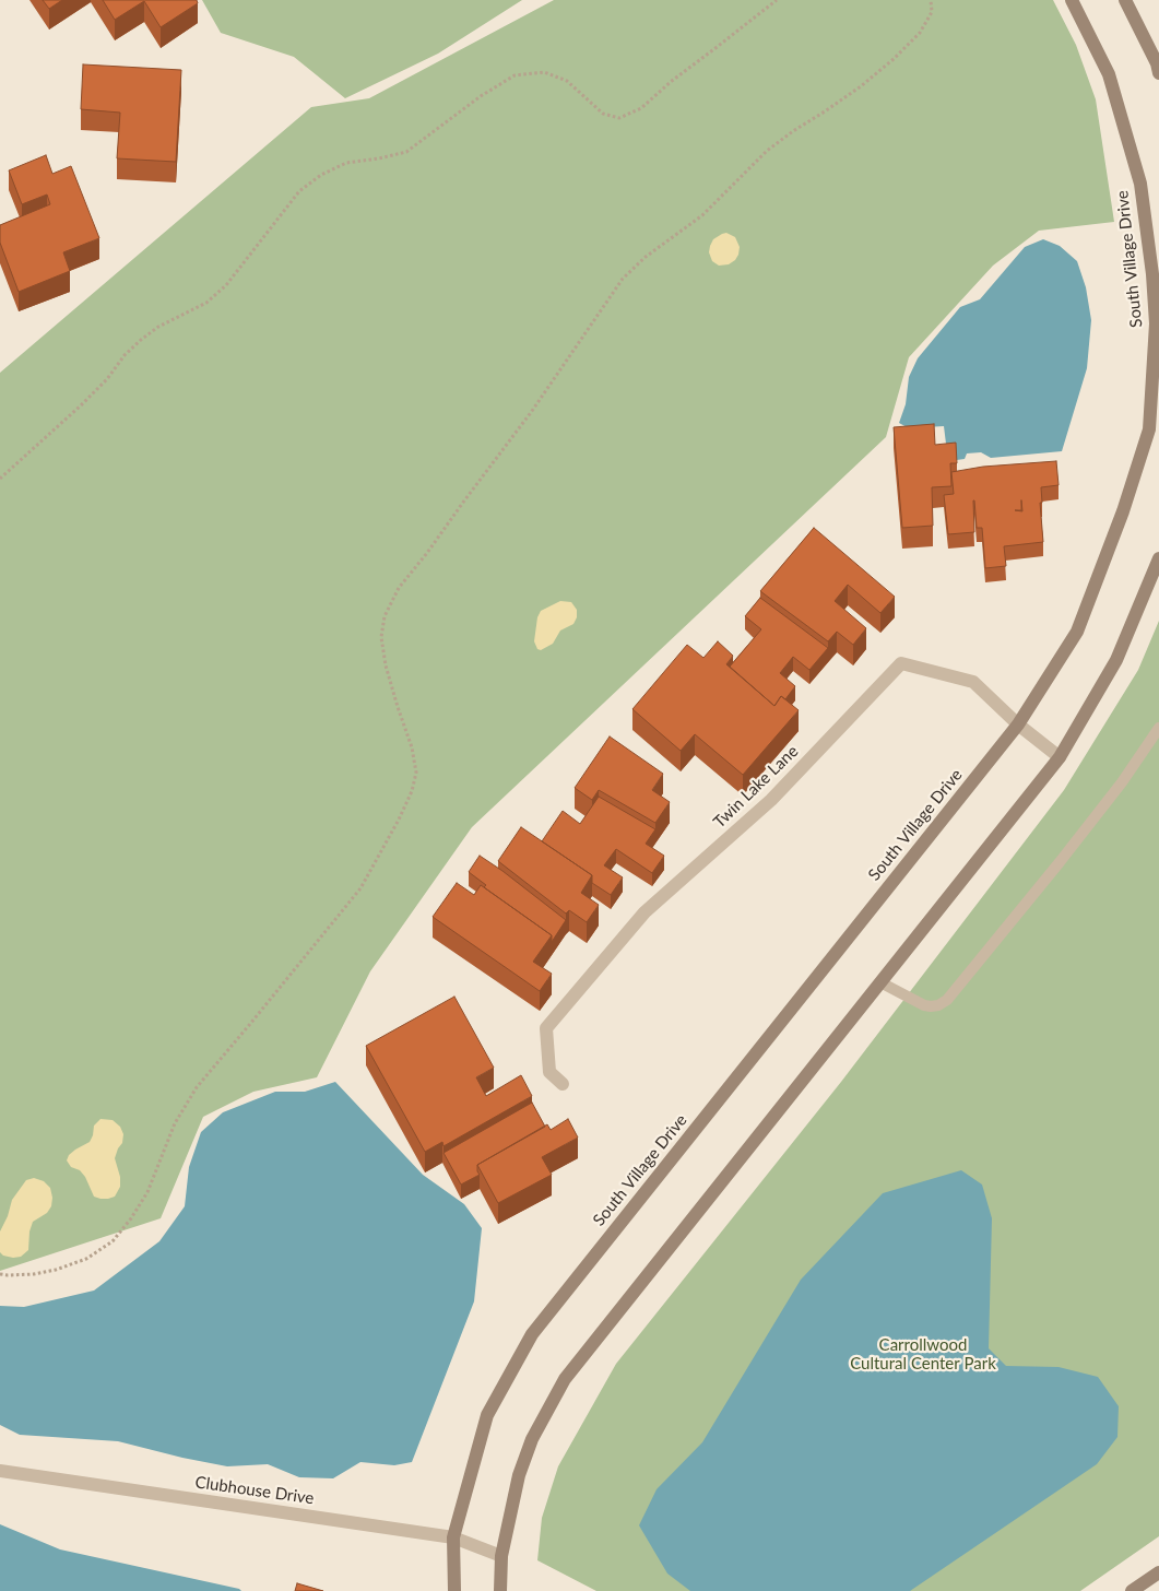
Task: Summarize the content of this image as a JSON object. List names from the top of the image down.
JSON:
{
  "streets": {
    "street": ["South Village Drive", "Twin Lake Lane", "Clubhouse Drive"]
  },
  "crossings": [
    ["South Village Drive", "Twin Lake Lane"],
    ["South Village Drive", "Clubhouse Drive"]
  ],
  "parks": ["Carrollwood Cultural Center Park"]
}
